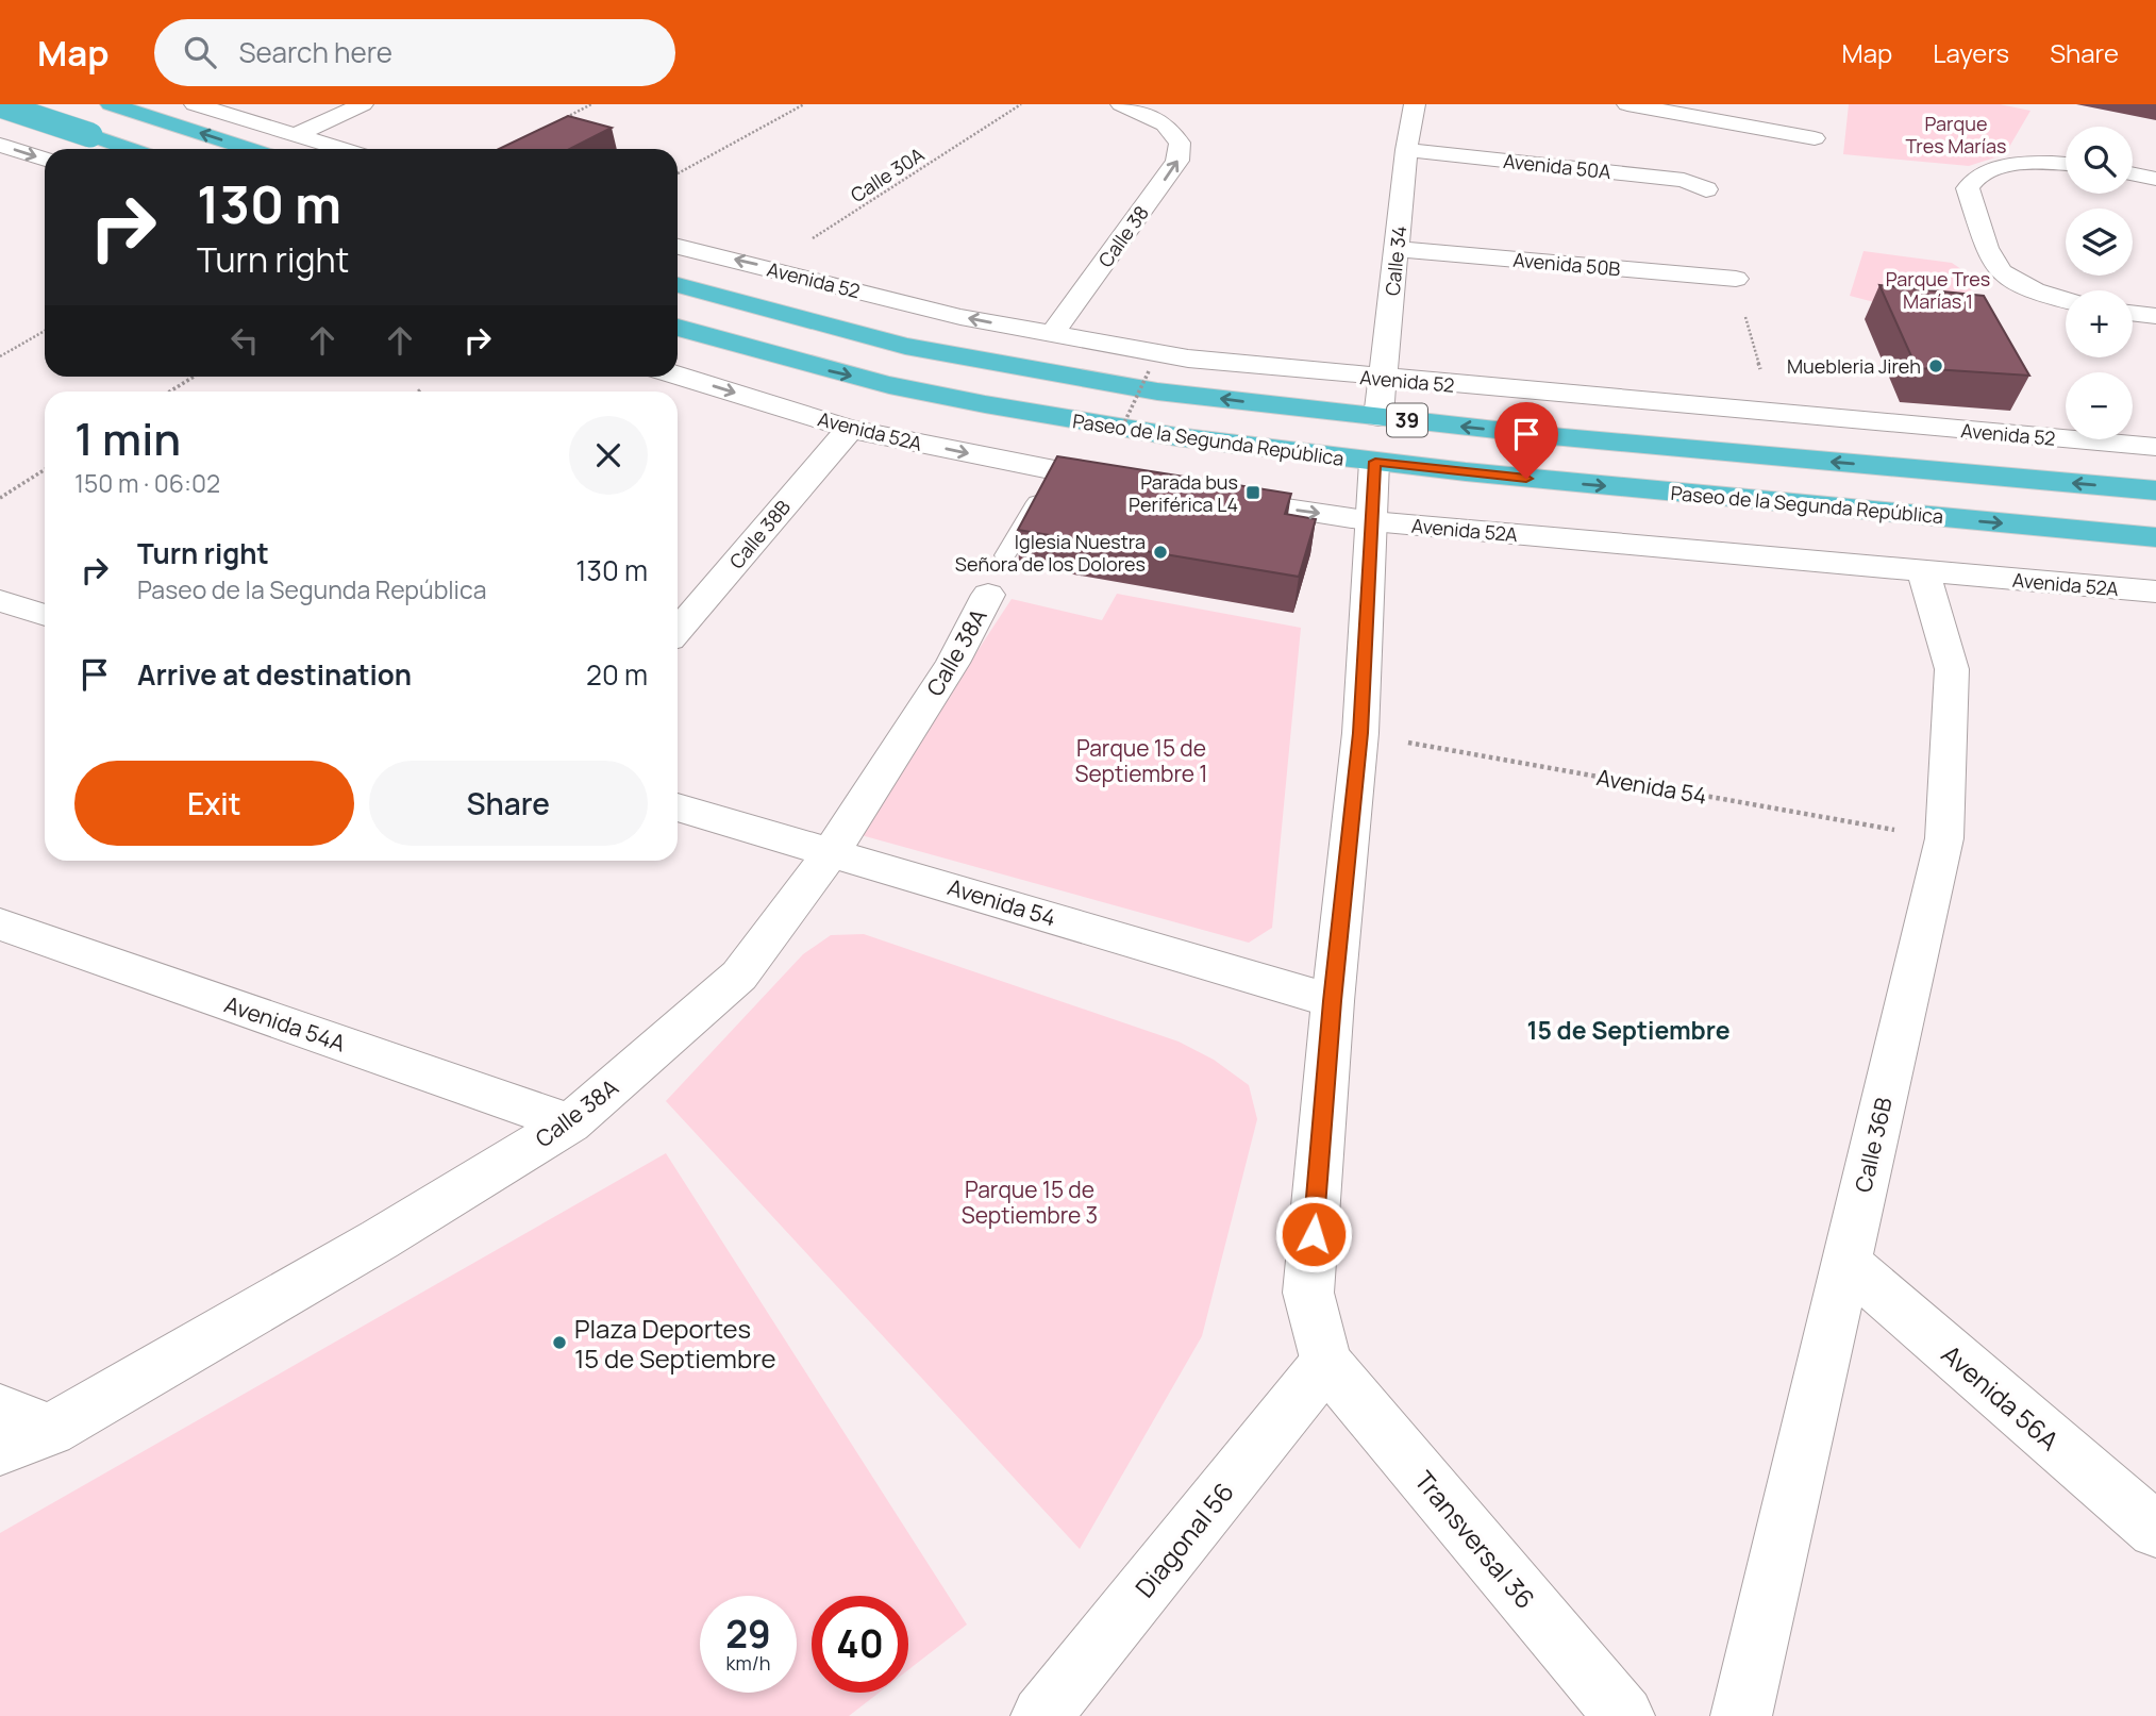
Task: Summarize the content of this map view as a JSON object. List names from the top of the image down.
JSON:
{
  "streets": {
    "highway": ["39", "Paseo de la Segunda República"],
    "street": [
      "Avenida 50A",
      "Calle 38",
      "Calle 34",
      "Avenida 50B",
      "Avenida 52",
      "Avenida 52A",
      "Calle 38B",
      "Calle 38A",
      "Avenida 54",
      "Avenida 54A",
      "Calle 36B",
      "Avenida 56A",
      "Diagonal 56",
      "Transversal 36"
    ],
    "path": ["Calle 30A"]
  },
  "crossings": [
    ["Avenida 50A", "Calle 34"],
    ["Calle 30A", "Avenida 52"],
    ["Calle 38", "Avenida 52"],
    ["Calle 34", "Avenida 50B"],
    ["Calle 34", "Avenida 52"],
    ["Calle 34", "Paseo de la Segunda República"],
    ["Avenida 52A", "Calle 38B"],
    ["Avenida 52A", "Calle 36B"],
    ["Calle 38A", "Avenida 54"],
    ["Calle 38A", "Avenida 54A"],
    ["Avenida 54", "Calle 36B"],
    ["Calle 36B", "Avenida 56A"],
    ["Diagonal 56", "Transversal 36"]
  ],
  "one_way": ["Avenida 52A"],
  "districts": ["15 de Septiembre"],
  "parks": [
    "Parque Tres Marías",
    "Parque Tres Marías 1",
    "Parque 15 de Septiembre 1",
    "Parque 15 de Septiembre 3"
  ],
  "places": {
    "other": ["Muebleria Jireh", "Iglesia Nuestra Señora de los Dolores", "Plaza Deportes 15 de Septiembre"],
    "transit": ["Parada bus Periférica L4"]
  },
  "page": {
    "header": "Map",
    "search": "Search here",
    "nav": ["Map", "Layers", "Share"],
    "map_buttons": ["+", "−"],
    "turn": ["130 m", "Turn right"],
    "heading": ["1 min", "150 m · 06:02"],
    "list": [
      {
        "name": "Turn right",
        "note": "Paseo de la Segunda República",
        "value": "130 m"
      },
      {
        "name": "Arrive at destination",
        "value": "20 m"
      }
    ],
    "buttons": ["Exit", "Share"],
    "speed": "29 km/h",
    "limit": "40"
  }
}
